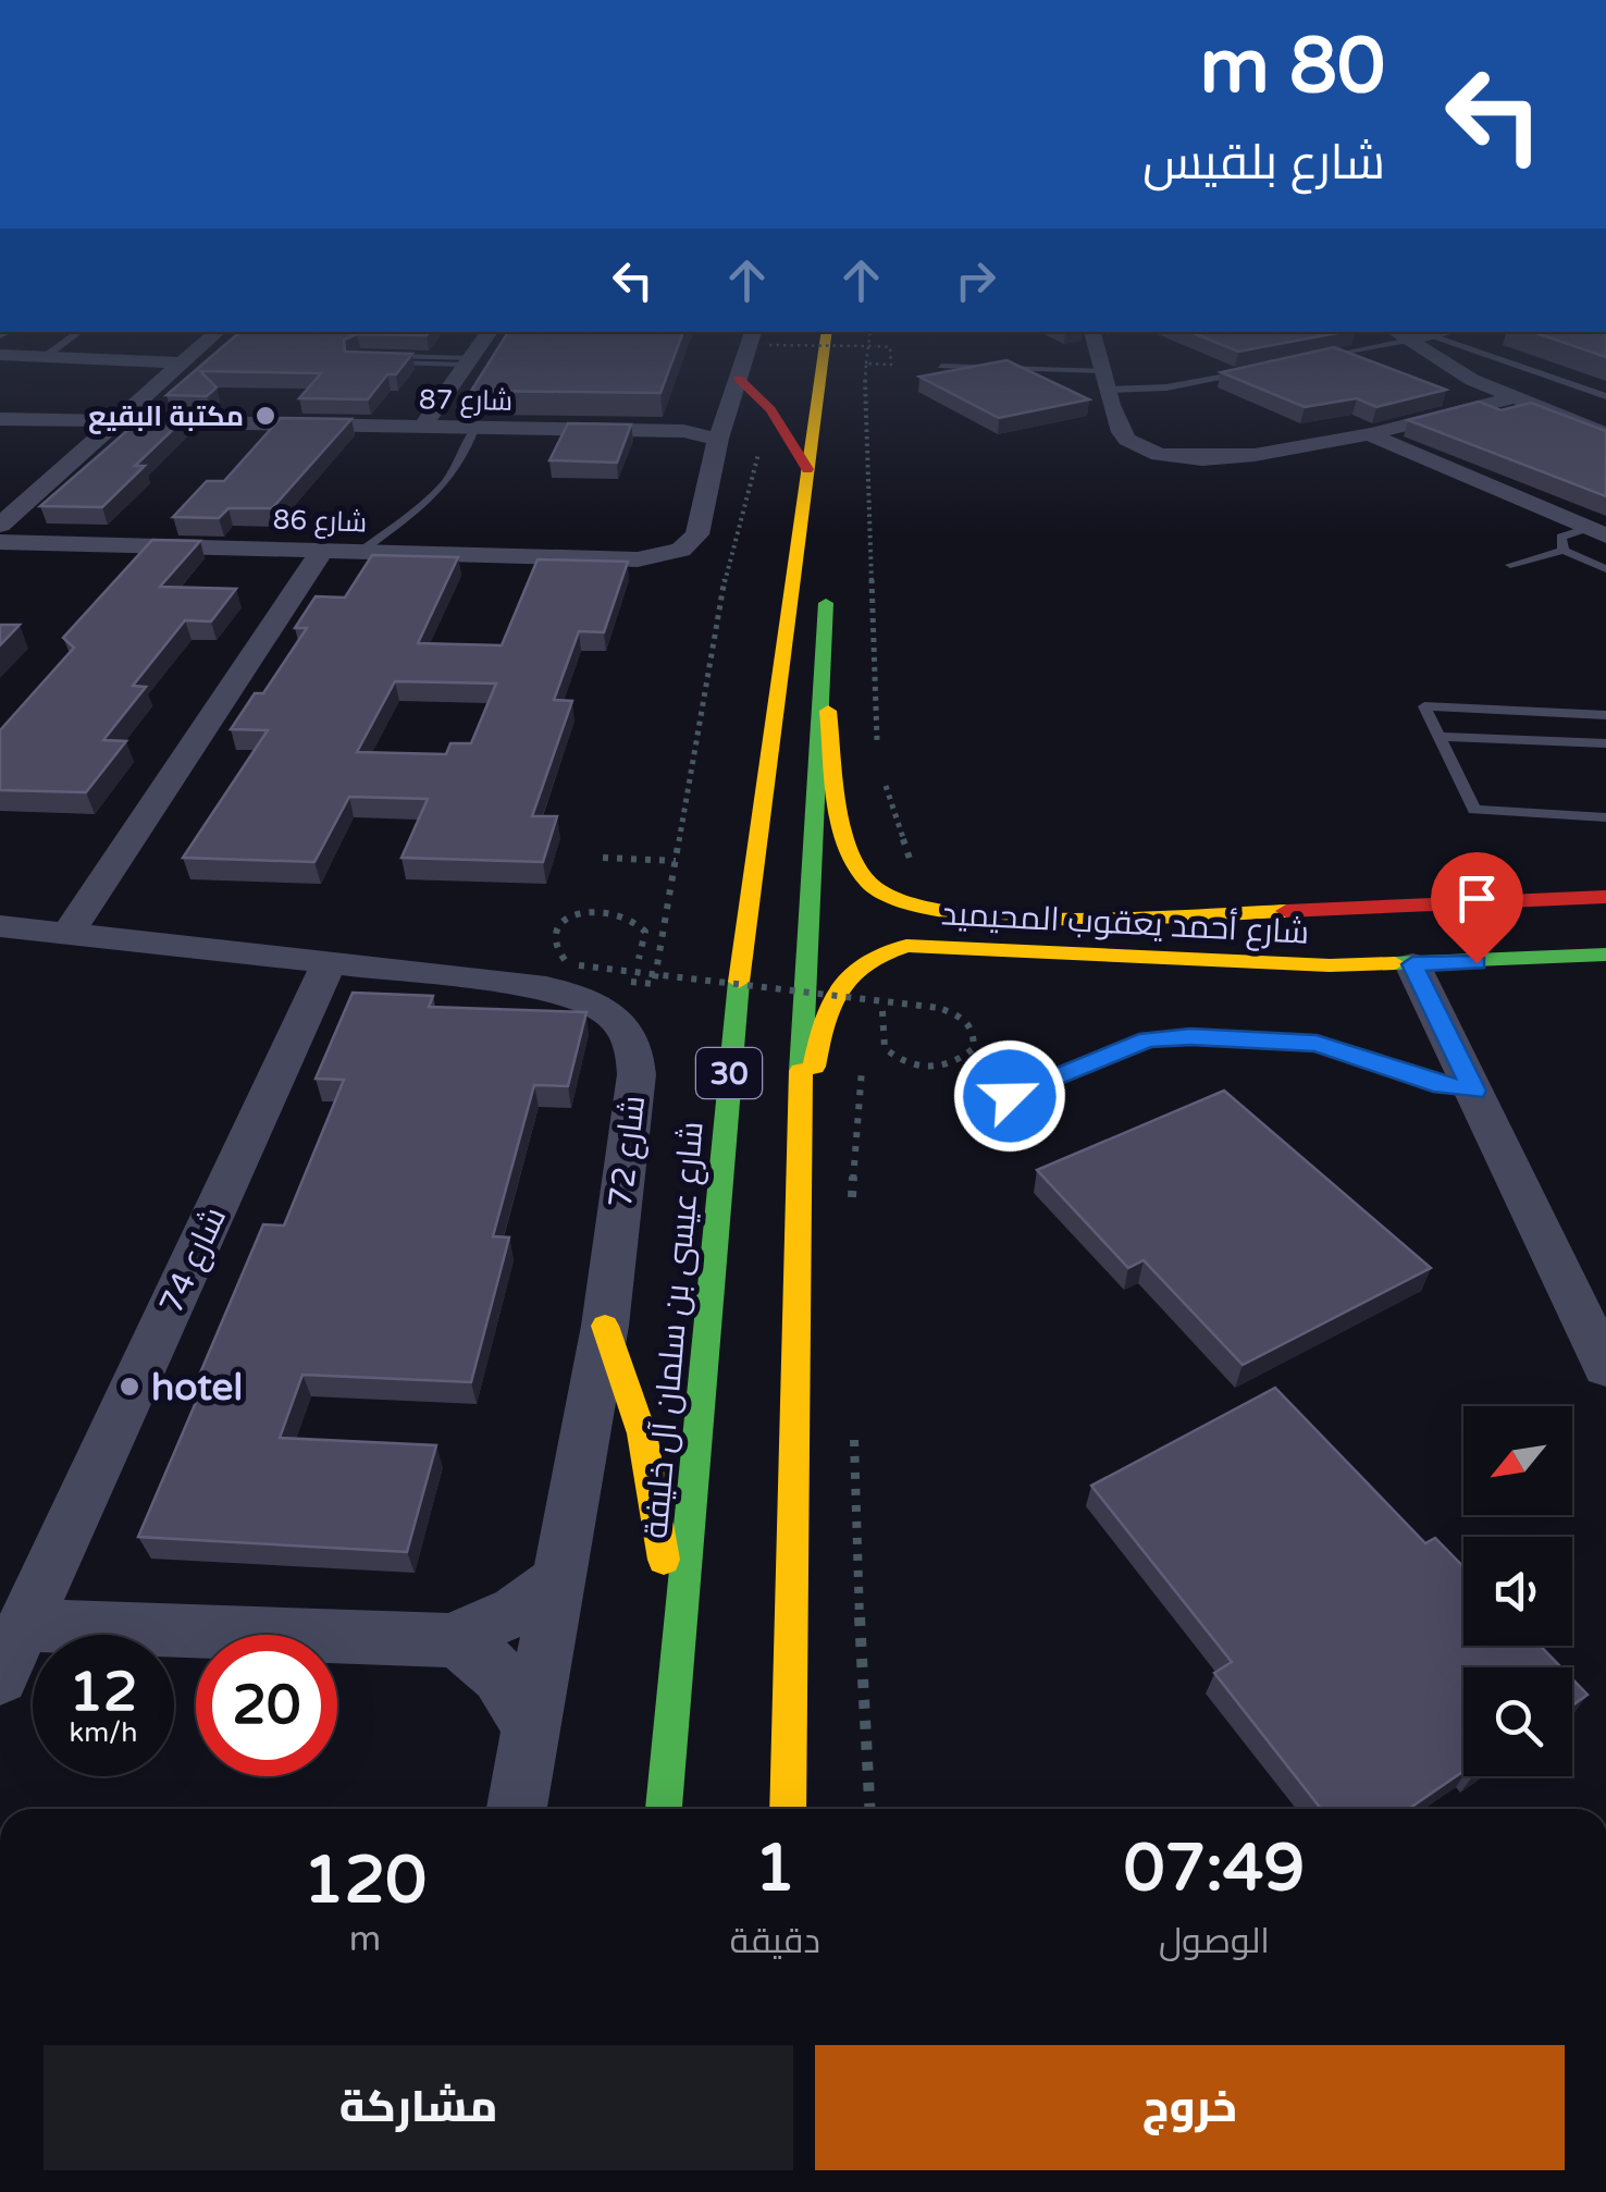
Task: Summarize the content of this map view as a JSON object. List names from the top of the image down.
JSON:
{
  "streets": {
    "main road": ["شارع أحمد يعقوب المحيميد", "30", "شارع عيسى بن سلمان آل خليفة"],
    "street": [
      "شارع 87",
      "شارع 86",
      "شارع 72",
      "شارع 74"
    ]
  },
  "crossings": [
    ["شارع 87", "شارع 86"],
    ["شارع أحمد يعقوب المحيميد", "30"],
    ["شارع 72", "شارع 74"]
  ],
  "places": ["مكتبة البقيع", "hotel"],
  "north": "bottom left",
  "page": {
    "turn": ["80 m", "شارع بلقيس"],
    "speed": "12 km/h",
    "limit": "20",
    "eta": [
      "07:49",
      "الوصول",
      "1",
      "دقيقة",
      "120",
      "m"
    ],
    "buttons": ["خروج", "مشاركة"]
  }
}
